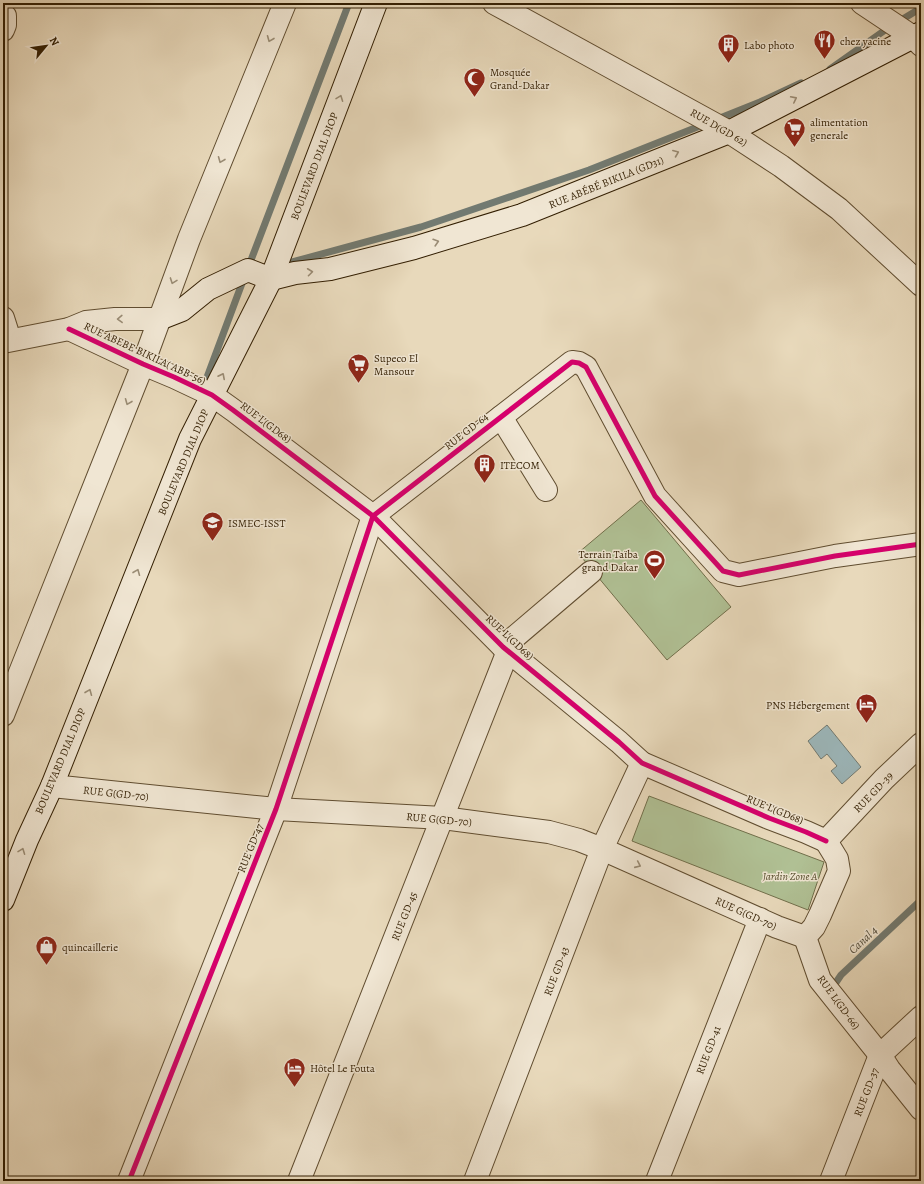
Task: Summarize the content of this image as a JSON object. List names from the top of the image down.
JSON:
{
  "streets": {
    "street": [
      "RUE D(GD 62)",
      "BOULEVARD DIAL DIOP",
      "RUE ABÉBÉ BIKILA (GD31)",
      "RUE ABEBE BIKILA( ABB-56)",
      "RUE L'(GD68)",
      "RUE GD-64",
      "RUE GD-39",
      "RUE G(GD-70)",
      "RUE GD-47",
      "RUE GD-45",
      "RUE GD-43",
      "RUE L(GD-66)",
      "RUE GD-41",
      "RUE GD-37"
    ]
  },
  "crossings": [
    ["RUE D(GD 62)", "RUE ABÉBÉ BIKILA (GD31)"],
    ["BOULEVARD DIAL DIOP", "RUE ABÉBÉ BIKILA (GD31)"],
    ["BOULEVARD DIAL DIOP", "RUE ABEBE BIKILA( ABB-56)"],
    ["BOULEVARD DIAL DIOP", "RUE L'(GD68)"],
    ["BOULEVARD DIAL DIOP", "RUE G(GD-70)"],
    ["RUE ABEBE BIKILA( ABB-56)", "RUE L'(GD68)"],
    ["RUE L'(GD68)", "RUE GD-64"],
    ["RUE L'(GD68)", "RUE GD-39"],
    ["RUE L'(GD68)", "RUE GD-47"],
    ["RUE L'(GD68)", "RUE GD-45"],
    ["RUE L'(GD68)", "RUE GD-43"],
    ["RUE GD-64", "RUE GD-47"],
    ["RUE G(GD-70)", "RUE GD-47"],
    ["RUE G(GD-70)", "RUE GD-45"],
    ["RUE G(GD-70)", "RUE GD-43"],
    ["RUE G(GD-70)", "RUE L(GD-66)"],
    ["RUE G(GD-70)", "RUE GD-41"],
    ["RUE L(GD-66)", "RUE GD-37"]
  ],
  "one_way": ["RUE ABÉBÉ BIKILA (GD31)"],
  "water": ["Canal 4"],
  "parks": ["Jardin Zone A"],
  "places": {
    "restaurant": ["chez yacine"],
    "building": ["Labo photo", "ITECOM"],
    "mosque": ["Mosquée Grand-Dakar"],
    "supermarket": ["alimentation generale", "Supeco El Mansour"],
    "school or university": ["ISMEC-ISST"],
    "sports": ["Terrain Taïba grand Dakar"],
    "hotel": ["PNS Hébergement", "Hôtel Le Fouta"],
    "shop": ["quincaillerie"]
  },
  "north": "top right"
}
